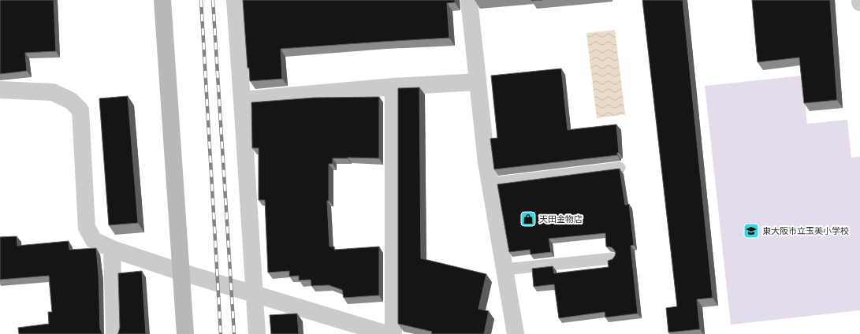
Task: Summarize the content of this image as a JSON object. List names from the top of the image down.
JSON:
{
  "places": {
    "shop": ["天田金物店"],
    "school or university": ["東大阪市立玉美小学校"]
  }
}
